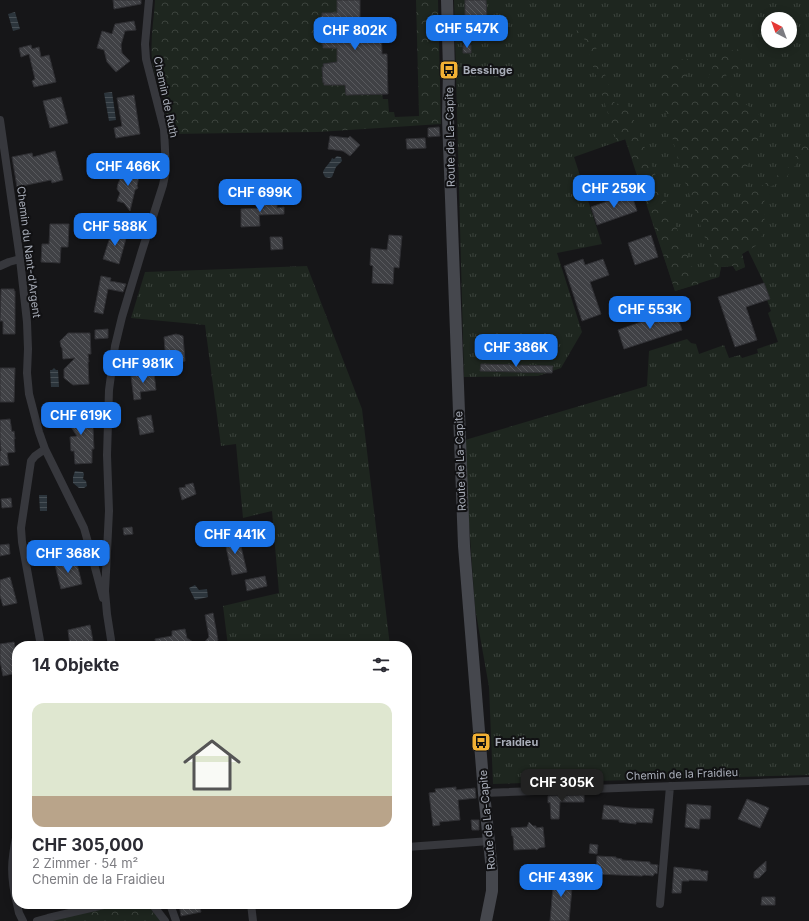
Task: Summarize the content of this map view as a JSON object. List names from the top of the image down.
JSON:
{
  "streets": {
    "street": [
      "Chemin de Ruth",
      "Route de La-Capite",
      "Chemin du Nant-d'Argent",
      "Chemin de la Fraidieu"
    ]
  },
  "crossings": [
    ["Chemin de Ruth", "Chemin du Nant-d'Argent"],
    ["Route de La-Capite", "Chemin de la Fraidieu"]
  ],
  "places": {
    "bus stop": ["Bessinge", "Fraidieu"]
  },
  "north": "top left",
  "page": {
    "price": [
      "CHF 547K",
      "CHF 802K",
      "CHF 466K",
      "CHF 259K",
      "CHF 699K",
      "CHF 588K",
      "CHF 553K",
      "CHF 386K",
      "CHF 981K",
      "CHF 619K",
      "CHF 441K",
      "CHF 368K",
      "CHF 305K",
      "CHF 439K"
    ],
    "heading": "14 Objekte",
    "list": [
      {
        "name": "CHF 305,000",
        "note": "2 Zimmer · 54 m² · Chemin de la Fraidieu"
      }
    ]
  }
}
